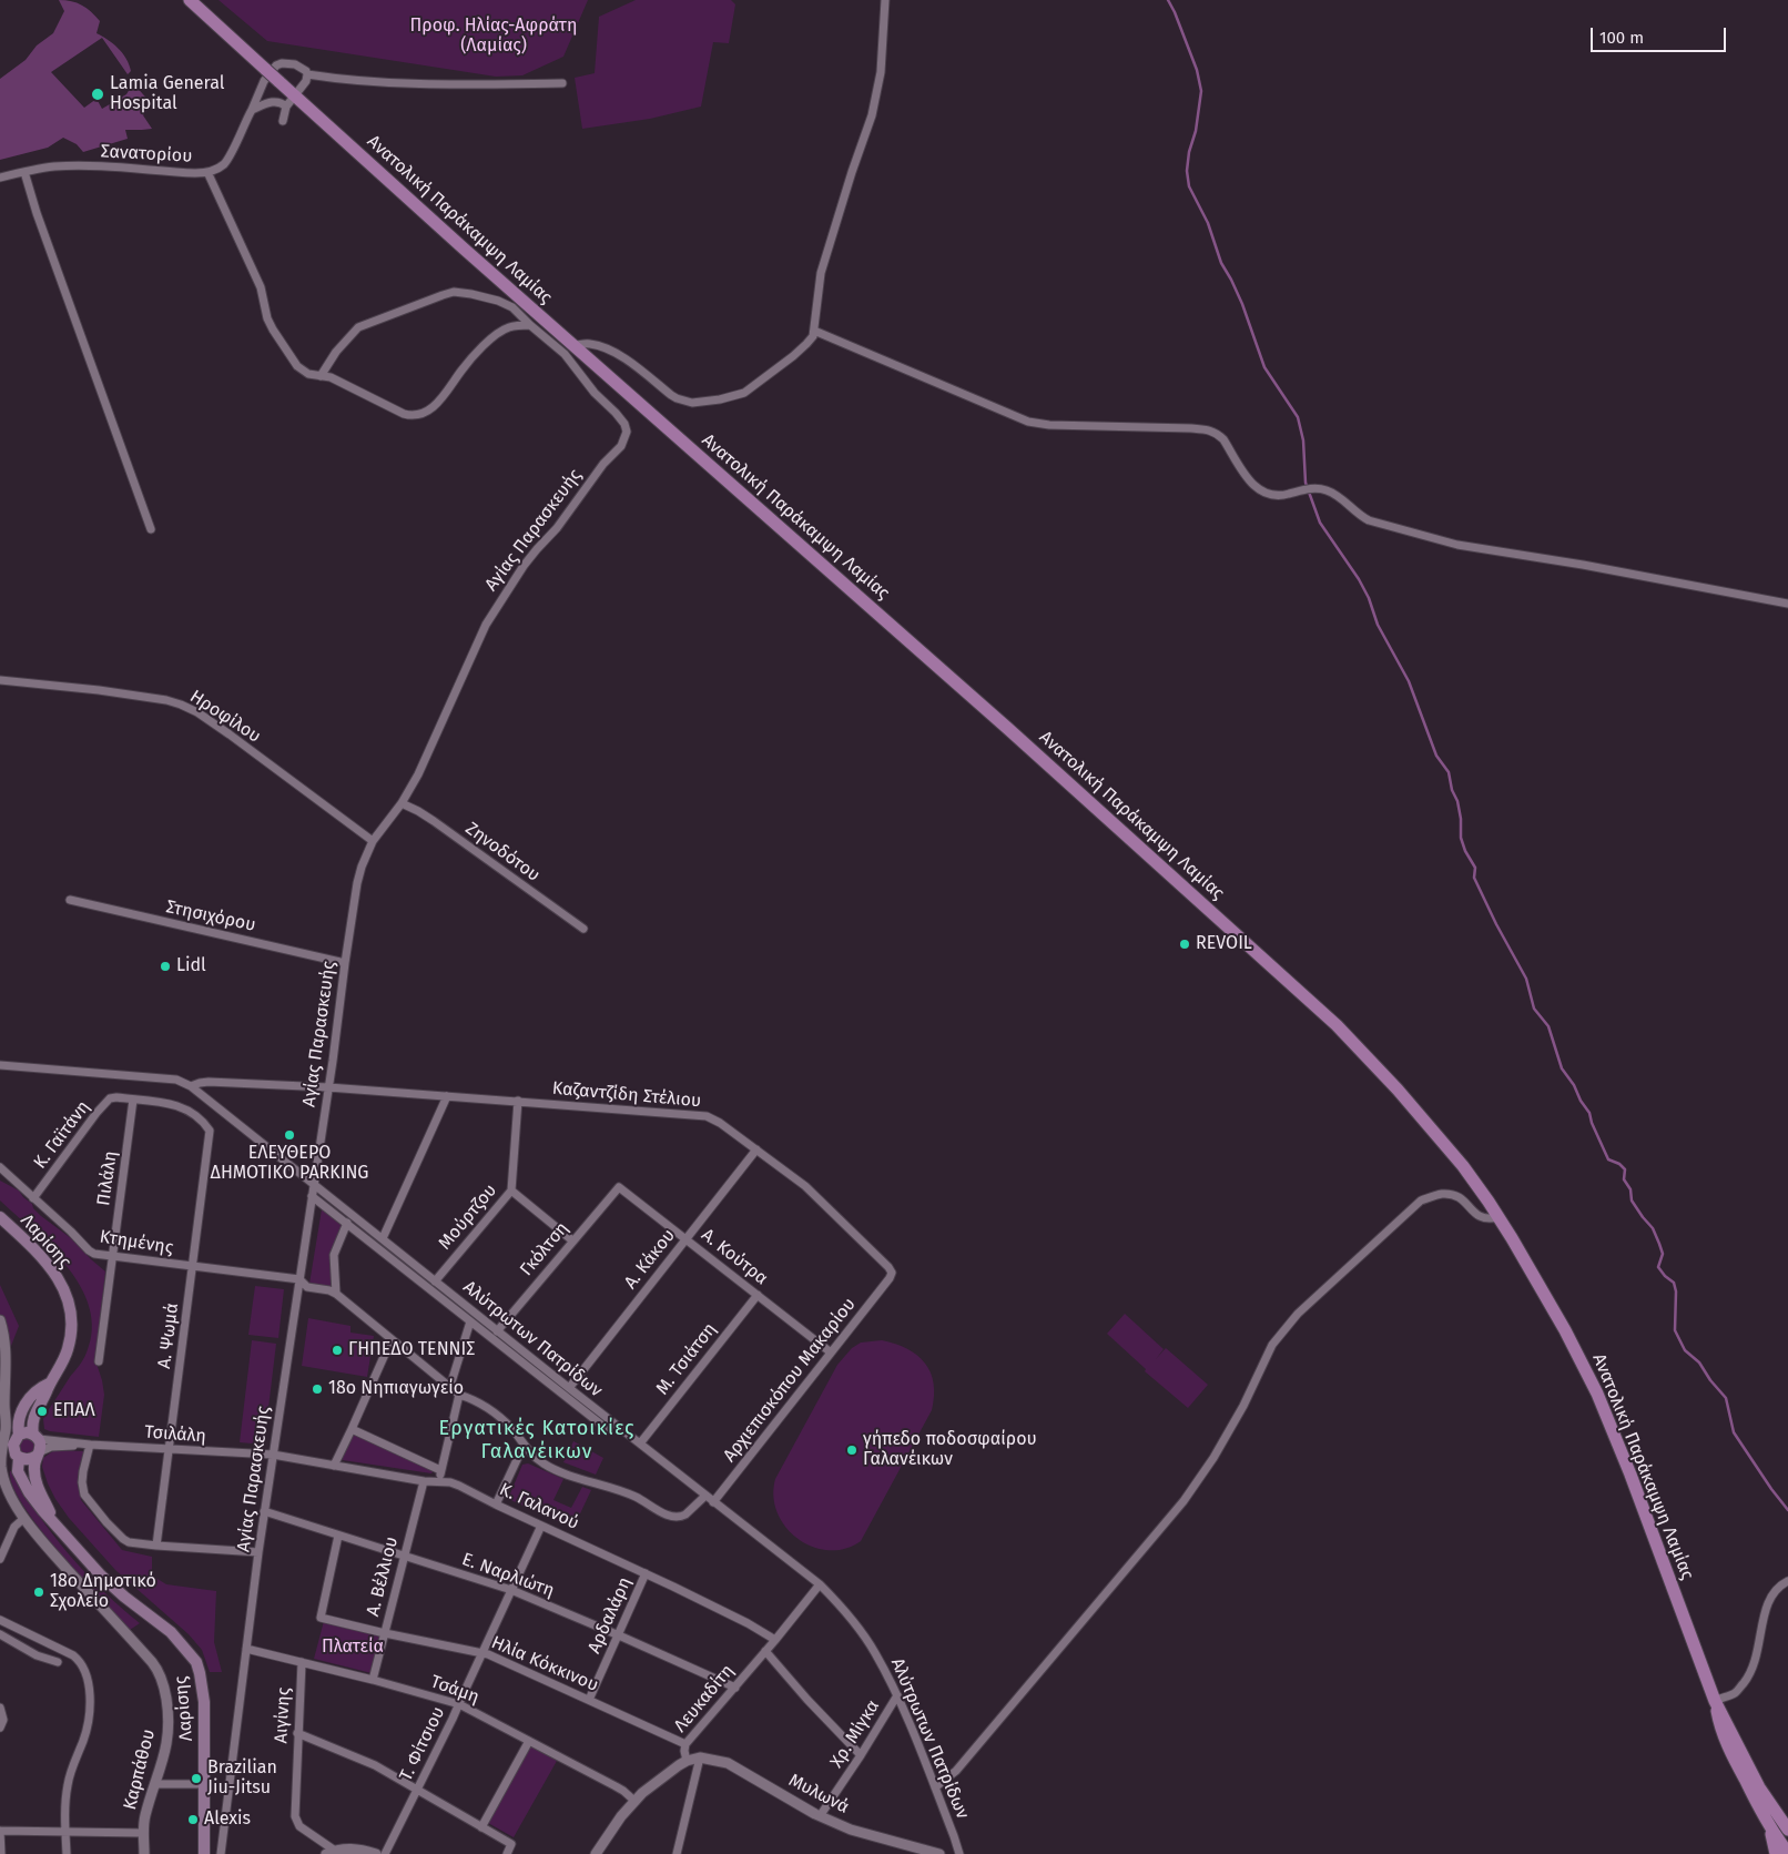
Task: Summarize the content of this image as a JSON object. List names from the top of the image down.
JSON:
{
  "streets": {
    "main road": ["Ανατολική Παράκαμψη Λαμίας", "Λαρίσης"],
    "street": [
      "Σανατορίου",
      "Αγίας Παρασκευής",
      "Ηροφίλου",
      "Ζηνοδότου",
      "Στησιχόρου",
      "Καζαντζίδη Στέλιου",
      "Κ. Γαϊτάνη",
      "Πιλάλη",
      "Μούρτζου",
      "Κτημένης",
      "Γκόλτση",
      "Α. Κούτρα",
      "Α. Κάκου",
      "Α. Ψωμά",
      "Αλύτρωτων Πατρίδων",
      "Μ. Τσιάτση",
      "Αρχιεπισκόπου Μακαρίου",
      "Τσιλάλη",
      "Κ. Γαλανού",
      "Ε. Ναρλιώτη",
      "Α. Βέλλιου",
      "Αρδαλάρη",
      "Ηλία Κόκκινου",
      "Τσάμη",
      "Λευκαδίτη",
      "Αιγίνης",
      "Χρ. Μίγκα",
      "Τ. Φίτσιου",
      "Καρπάθου",
      "Μυλωνά"
    ]
  },
  "crossings": [
    ["Αγίας Παρασκευής", "Ηροφίλου"],
    ["Αγίας Παρασκευής", "Ζηνοδότου"],
    ["Αγίας Παρασκευής", "Στησιχόρου"],
    ["Αγίας Παρασκευής", "Καζαντζίδη Στέλιου"],
    ["Αγίας Παρασκευής", "Κτημένης"],
    ["Αγίας Παρασκευής", "Αλύτρωτων Πατρίδων"],
    ["Αγίας Παρασκευής", "Τσιλάλη"],
    ["Αγίας Παρασκευής", "Κ. Γαλανού"],
    ["Αγίας Παρασκευής", "Ε. Ναρλιώτη"],
    ["Αγίας Παρασκευής", "Τσάμη"],
    ["Καζαντζίδη Στέλιου", "Μούρτζου"],
    ["Καζαντζίδη Στέλιου", "Α. Κάκου"],
    ["Καζαντζίδη Στέλιου", "Αλύτρωτων Πατρίδων"],
    ["Καζαντζίδη Στέλιου", "Αρχιεπισκόπου Μακαρίου"],
    ["Κ. Γαϊτάνη", "Πιλάλη"],
    ["Κ. Γαϊτάνη", "Κτημένης"],
    ["Κ. Γαϊτάνη", "Α. Ψωμά"],
    ["Πιλάλη", "Κτημένης"],
    ["Μούρτζου", "Αλύτρωτων Πατρίδων"],
    ["Κτημένης", "Α. Ψωμά"],
    ["Γκόλτση", "Α. Κούτρα"],
    ["Γκόλτση", "Αλύτρωτων Πατρίδων"],
    ["Α. Κούτρα", "Α. Κάκου"],
    ["Α. Κούτρα", "Μ. Τσιάτση"],
    ["Α. Κούτρα", "Αρχιεπισκόπου Μακαρίου"],
    ["Α. Κάκου", "Αλύτρωτων Πατρίδων"],
    ["Α. Ψωμά", "Τσιλάλη"],
    ["Αλύτρωτων Πατρίδων", "Μ. Τσιάτση"],
    ["Αλύτρωτων Πατρίδων", "Αρχιεπισκόπου Μακαρίου"],
    ["Αλύτρωτων Πατρίδων", "Λευκαδίτη"],
    ["Αλύτρωτων Πατρίδων", "Χρ. Μίγκα"],
    ["Τσιλάλη", "Κ. Γαλανού"],
    ["Κ. Γαλανού", "Α. Βέλλιου"],
    ["Κ. Γαλανού", "Αρδαλάρη"],
    ["Κ. Γαλανού", "Λευκαδίτη"],
    ["Κ. Γαλανού", "Τ. Φίτσιου"],
    ["Ε. Ναρλιώτη", "Α. Βέλλιου"],
    ["Ε. Ναρλιώτη", "Αρδαλάρη"],
    ["Ε. Ναρλιώτη", "Ηλία Κόκκινου"],
    ["Ε. Ναρλιώτη", "Λευκαδίτη"],
    ["Ε. Ναρλιώτη", "Τ. Φίτσιου"],
    ["Α. Βέλλιου", "Ηλία Κόκκινου"],
    ["Α. Βέλλιου", "Τσάμη"],
    ["Αρδαλάρη", "Ηλία Κόκκινου"],
    ["Ηλία Κόκκινου", "Λευκαδίτη"],
    ["Ηλία Κόκκινου", "Τ. Φίτσιου"],
    ["Τσάμη", "Λευκαδίτη"],
    ["Τσάμη", "Αιγίνης"],
    ["Τσάμη", "Τ. Φίτσιου"],
    ["Λευκαδίτη", "Μυλωνά"],
    ["Χρ. Μίγκα", "Μυλωνά"]
  ],
  "districts": ["Εργατικές Κατοικίες Γαλανέικων"],
  "parks": ["Προφ. Ηλίας-Αφράτη (Λαμίας)", "Πλατεία"],
  "places": [
    "Lamia General Hospital",
    "REVOIL",
    "Lidl",
    "ΕΛΕΥΘΕΡΟ ΔΗΜΟΤΙΚΟ PARKING",
    "ΓΗΠΕΔΟ ΤΕΝΝΙΣ",
    "18ο Νηπιαγωγείο",
    "ΕΠΑΛ",
    "γήπεδο ποδοσφαίρου Γαλανέικων",
    "18ο Δημοτικό Σχολείο",
    "Brazilian Jiu-Jitsu",
    "Alexis"
  ],
  "scale_bar": "100 m"
}
